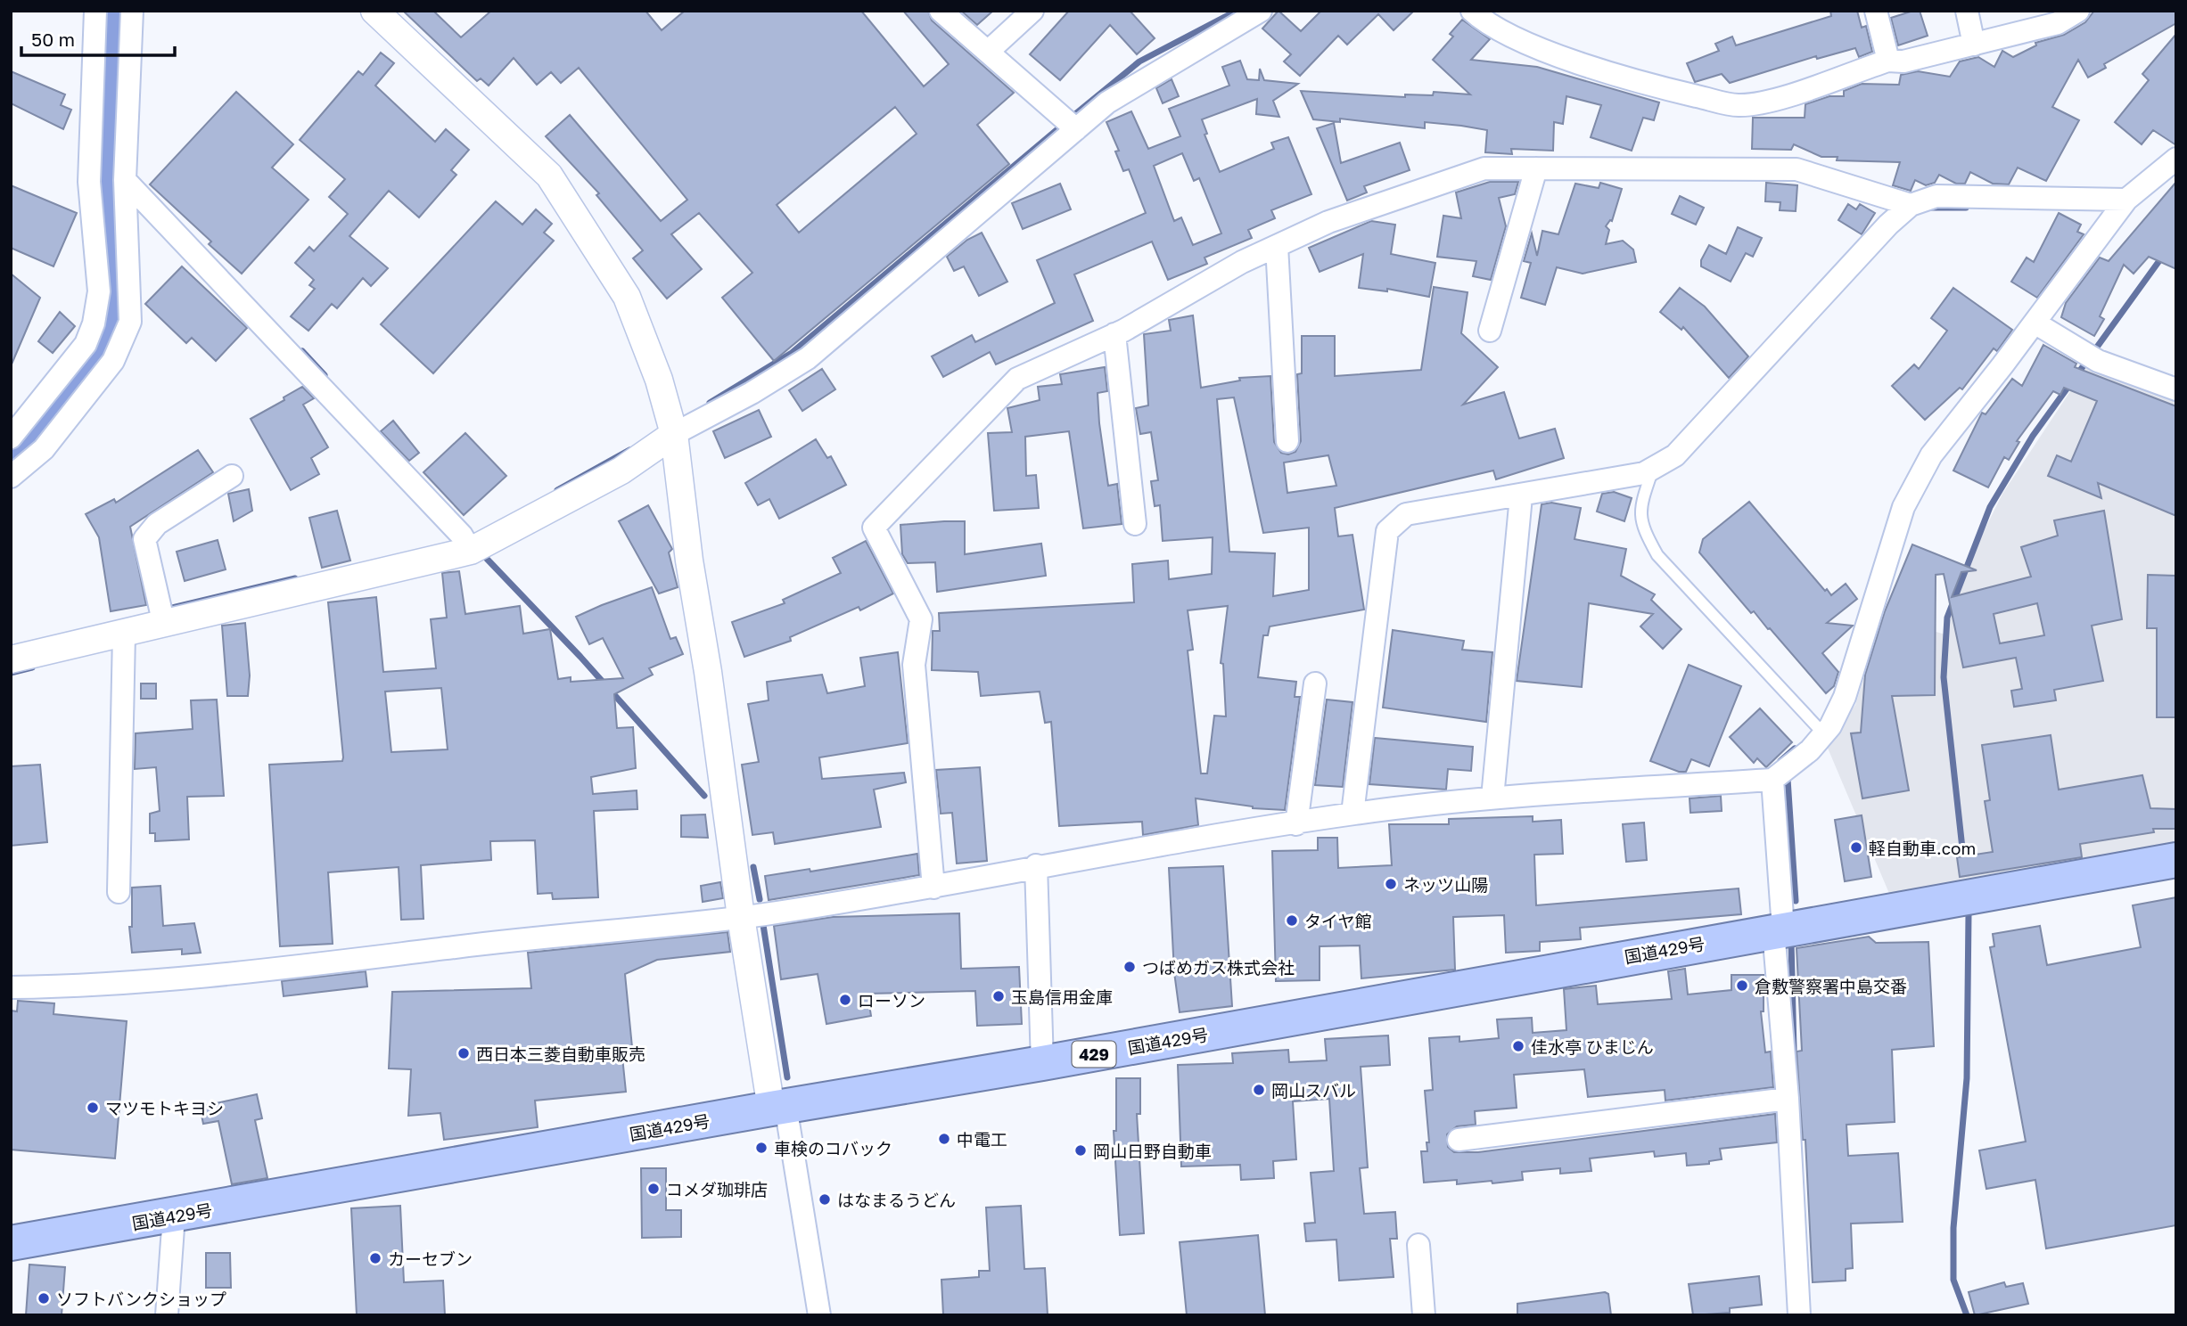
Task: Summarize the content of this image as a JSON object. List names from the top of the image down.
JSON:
{
  "streets": {
    "highway": ["国道429号", "429"]
  },
  "places": [
    "軽自動車.com",
    "ネッツ山陽",
    "タイヤ館",
    "つばめガス株式会社",
    "倉敷警察署中島交番",
    "玉島信用金庫",
    "ローソン",
    "佳水亭 ひまじん",
    "西日本三菱自動車販売",
    "岡山スバル",
    "マツモトキヨシ",
    "中電工",
    "車検のコバック",
    "岡山日野自動車",
    "コメダ珈琲店",
    "はなまるうどん",
    "カーセブン",
    "ソフトバンクショップ"
  ],
  "scale_bar": "50 m"
}
